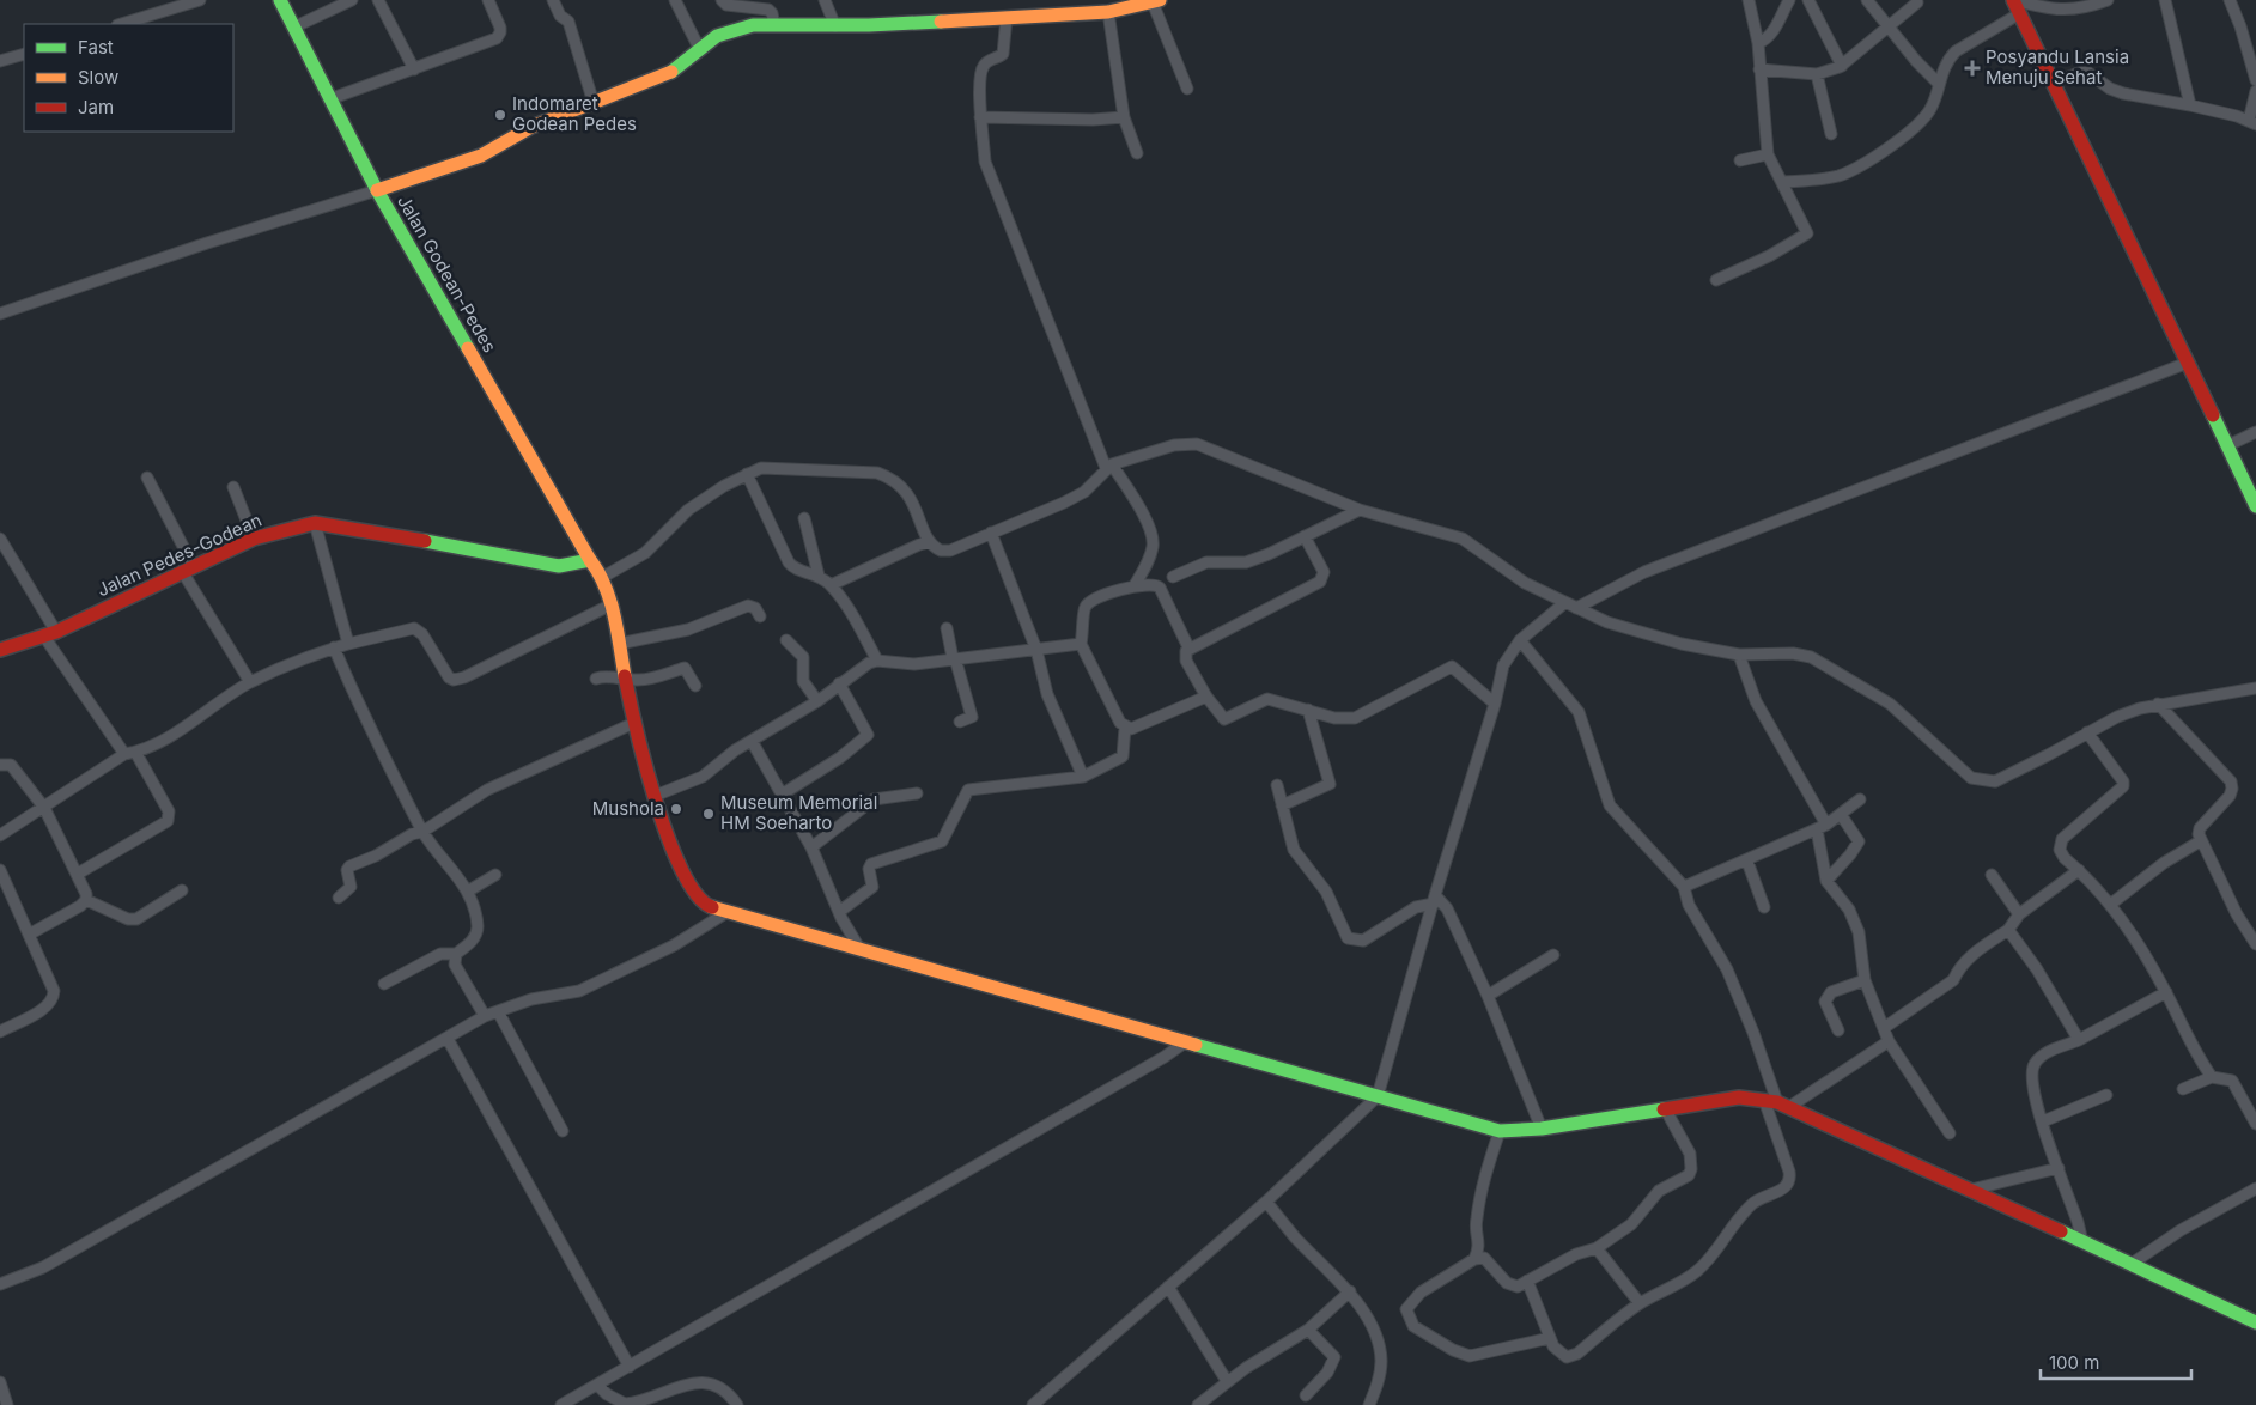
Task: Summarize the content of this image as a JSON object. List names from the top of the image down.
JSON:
{
  "streets": {
    "street": ["Jalan Godean-Pedes", "Jalan Pedes-Godean"]
  },
  "crossings": [
    ["Jalan Godean-Pedes", "Jalan Pedes-Godean"]
  ],
  "places": {
    "health": ["Posyandu Lansia Menuju Sehat"],
    "other": ["Indomaret Godean Pedes", "Mushola", "Museum Memorial HM Soeharto"]
  },
  "legend": ["Fast", "Slow", "Jam"],
  "scale_bar": "100 m"
}
